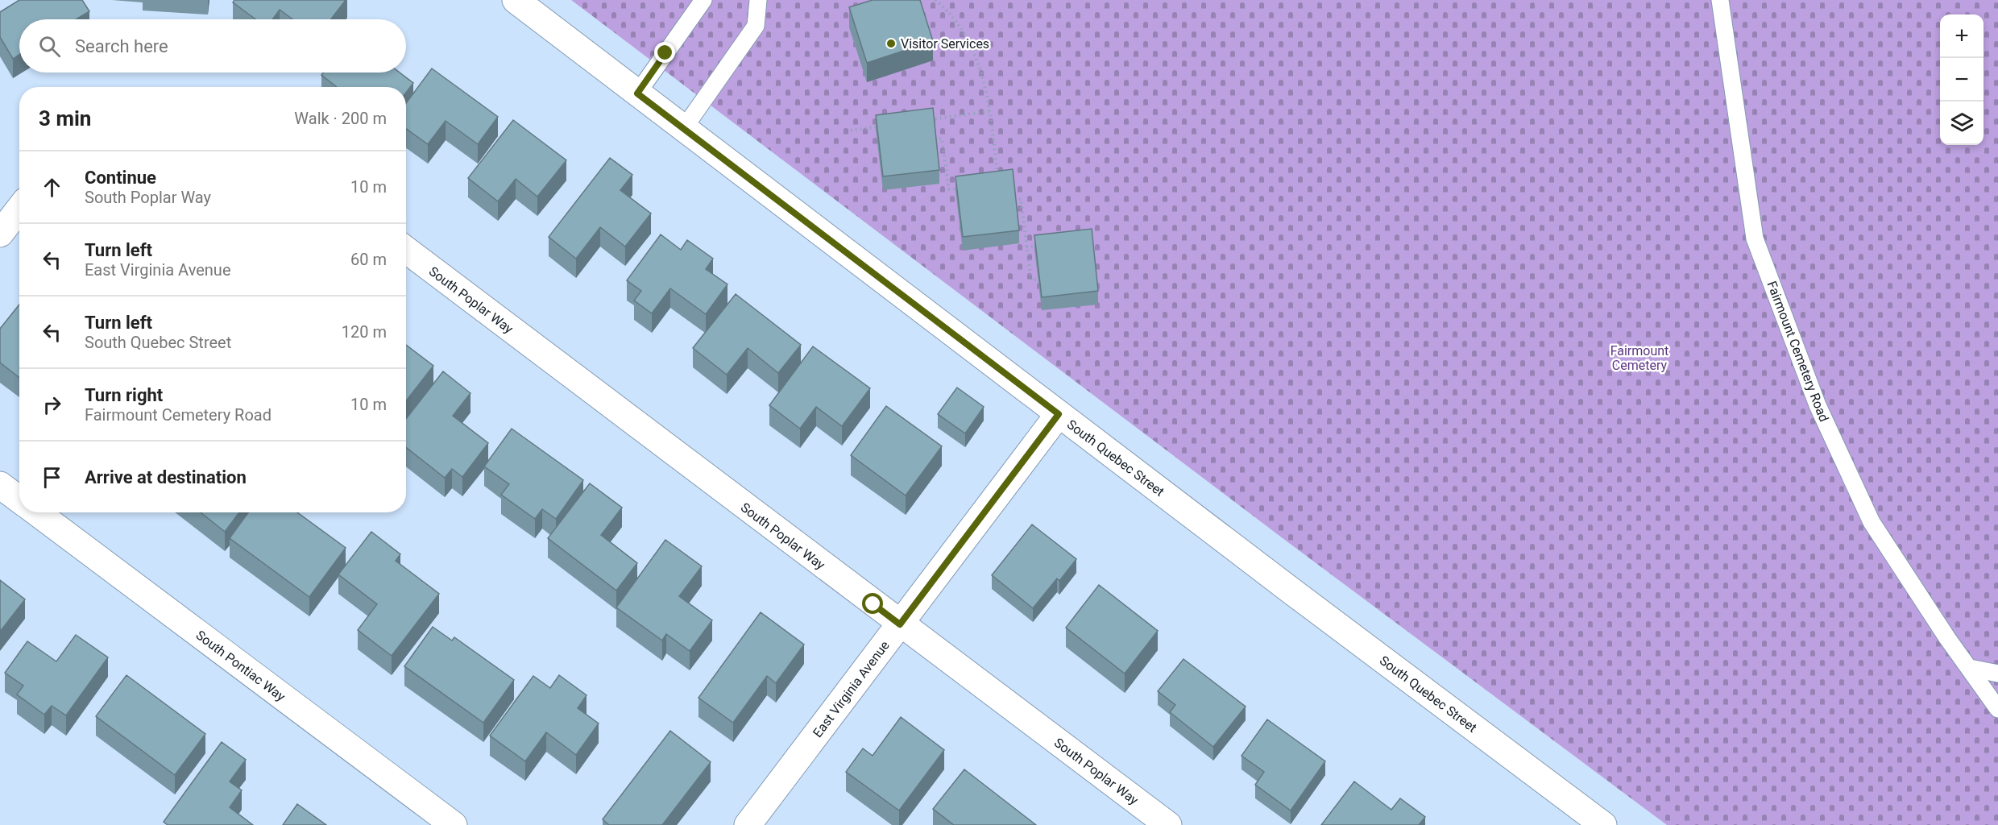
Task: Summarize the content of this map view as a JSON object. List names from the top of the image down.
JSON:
{
  "streets": {
    "street": [
      "South Poplar Way",
      "South Quebec Street",
      "South Pontiac Way",
      "East Virginia Avenue"
    ],
    "lane": ["Fairmount Cemetery Road"]
  },
  "crossings": [
    ["South Poplar Way", "East Virginia Avenue"],
    ["South Quebec Street", "East Virginia Avenue"]
  ],
  "parks": ["Fairmount Cemetery"],
  "places": ["Visitor Services"],
  "page": {
    "map_buttons": ["+", "−"],
    "search": "Search here",
    "heading": ["3 min", "Walk · 200 m"],
    "list": [
      ["Continue", "South Poplar Way", "10 m"],
      ["Turn left", "East Virginia Avenue", "60 m"],
      ["Turn left", "South Quebec Street", "120 m"],
      ["Turn right", "Fairmount Cemetery Road", "10 m"],
      "Arrive at destination"
    ]
  }
}
